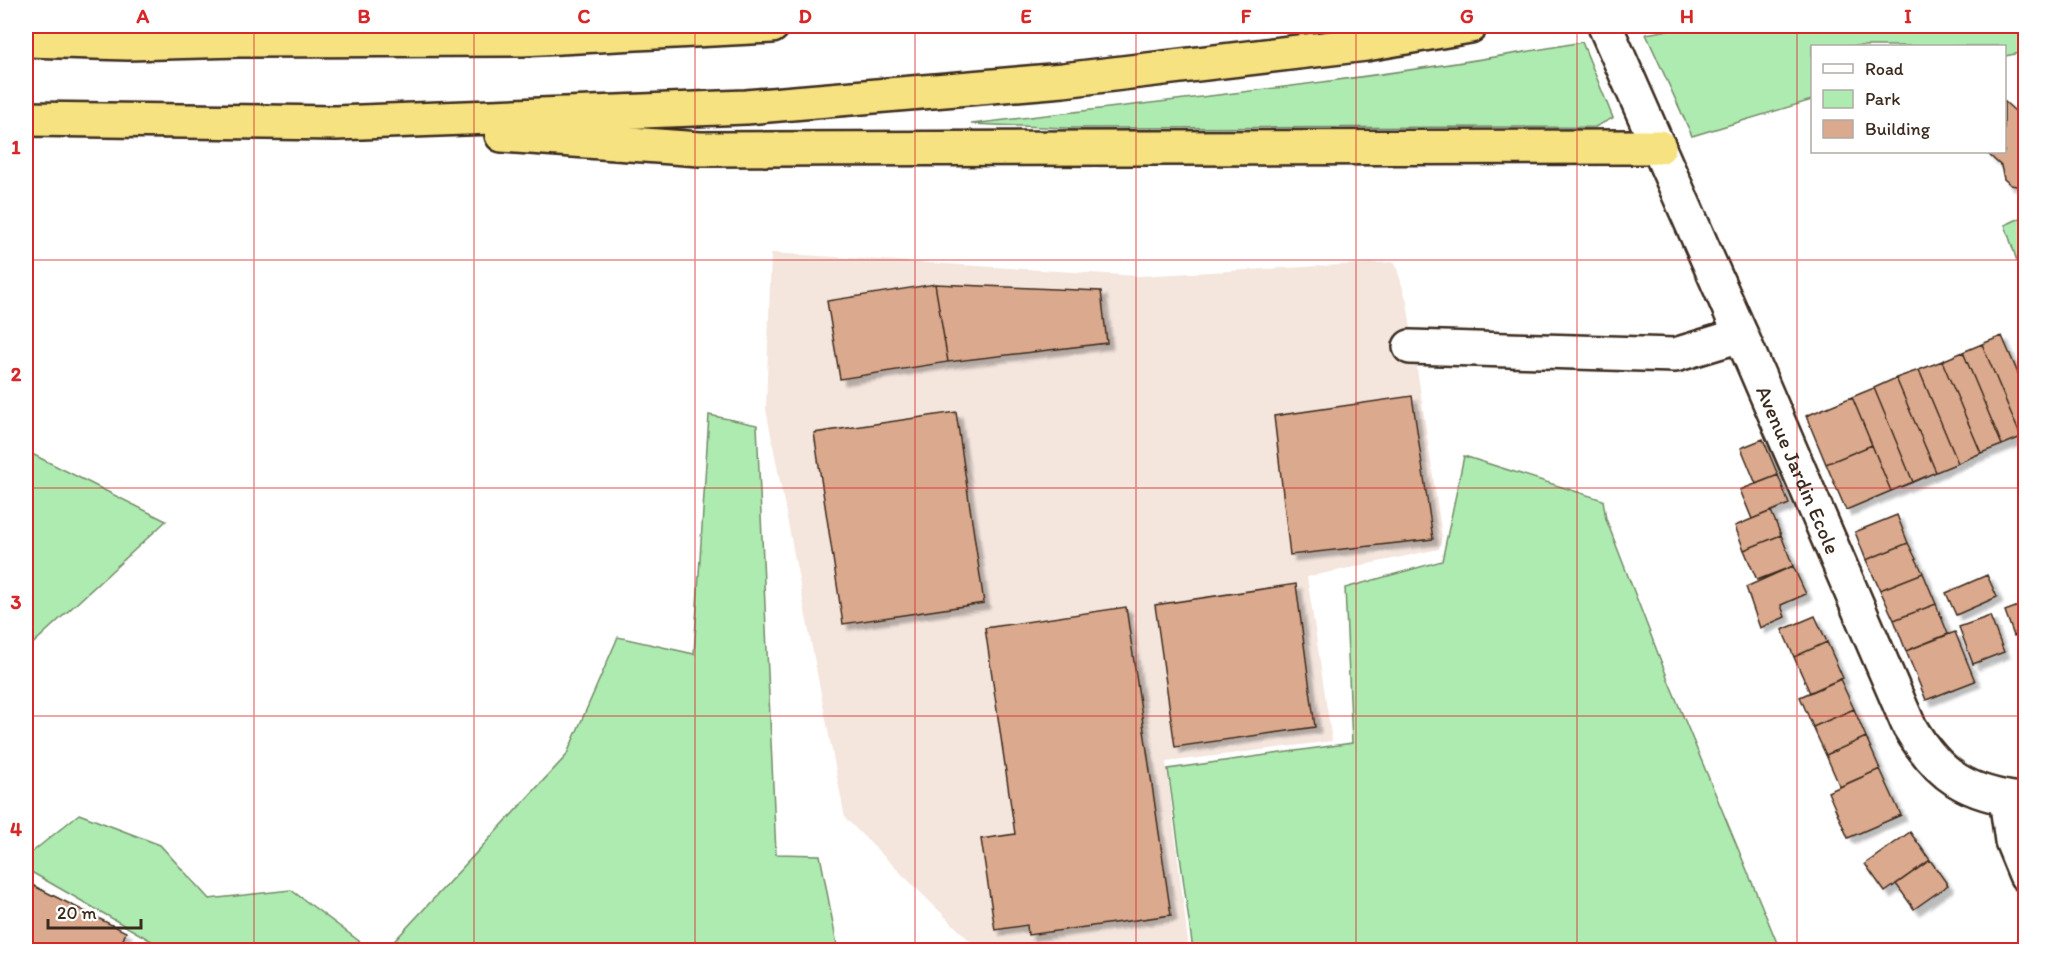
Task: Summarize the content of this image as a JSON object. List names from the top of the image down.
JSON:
{
  "streets": {
    "street": ["Avenue Jardin Ecole"]
  },
  "legend": ["Road", "Park", "Building"],
  "scale_bar": "20 m",
  "grid": {
    "columns": [
      "A",
      "B",
      "C",
      "D",
      "E",
      "F",
      "G",
      "H",
      "I"
    ],
    "rows": [
      "1",
      "2",
      "3",
      "4"
    ]
  }
}
